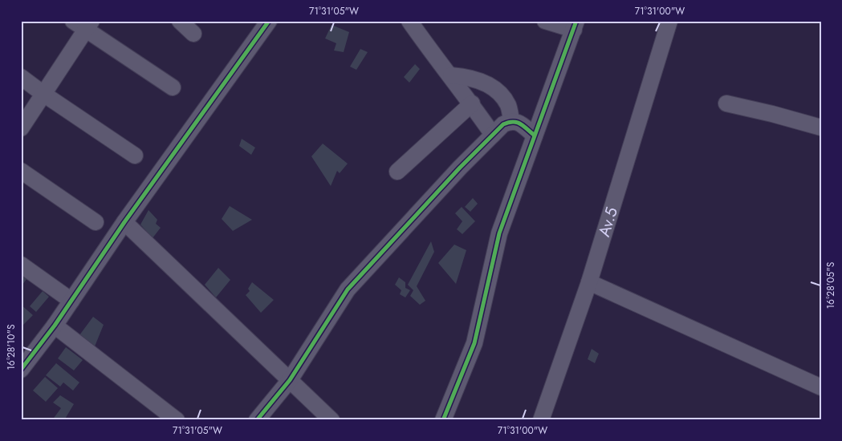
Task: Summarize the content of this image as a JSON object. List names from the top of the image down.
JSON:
{
  "streets": {
    "street": ["Av.5"]
  },
  "coordinates": [
    "71°31'05\"W",
    "71°31'00\"W",
    "16°28'05\"S",
    "16°28'10\"S"
  ]
}
